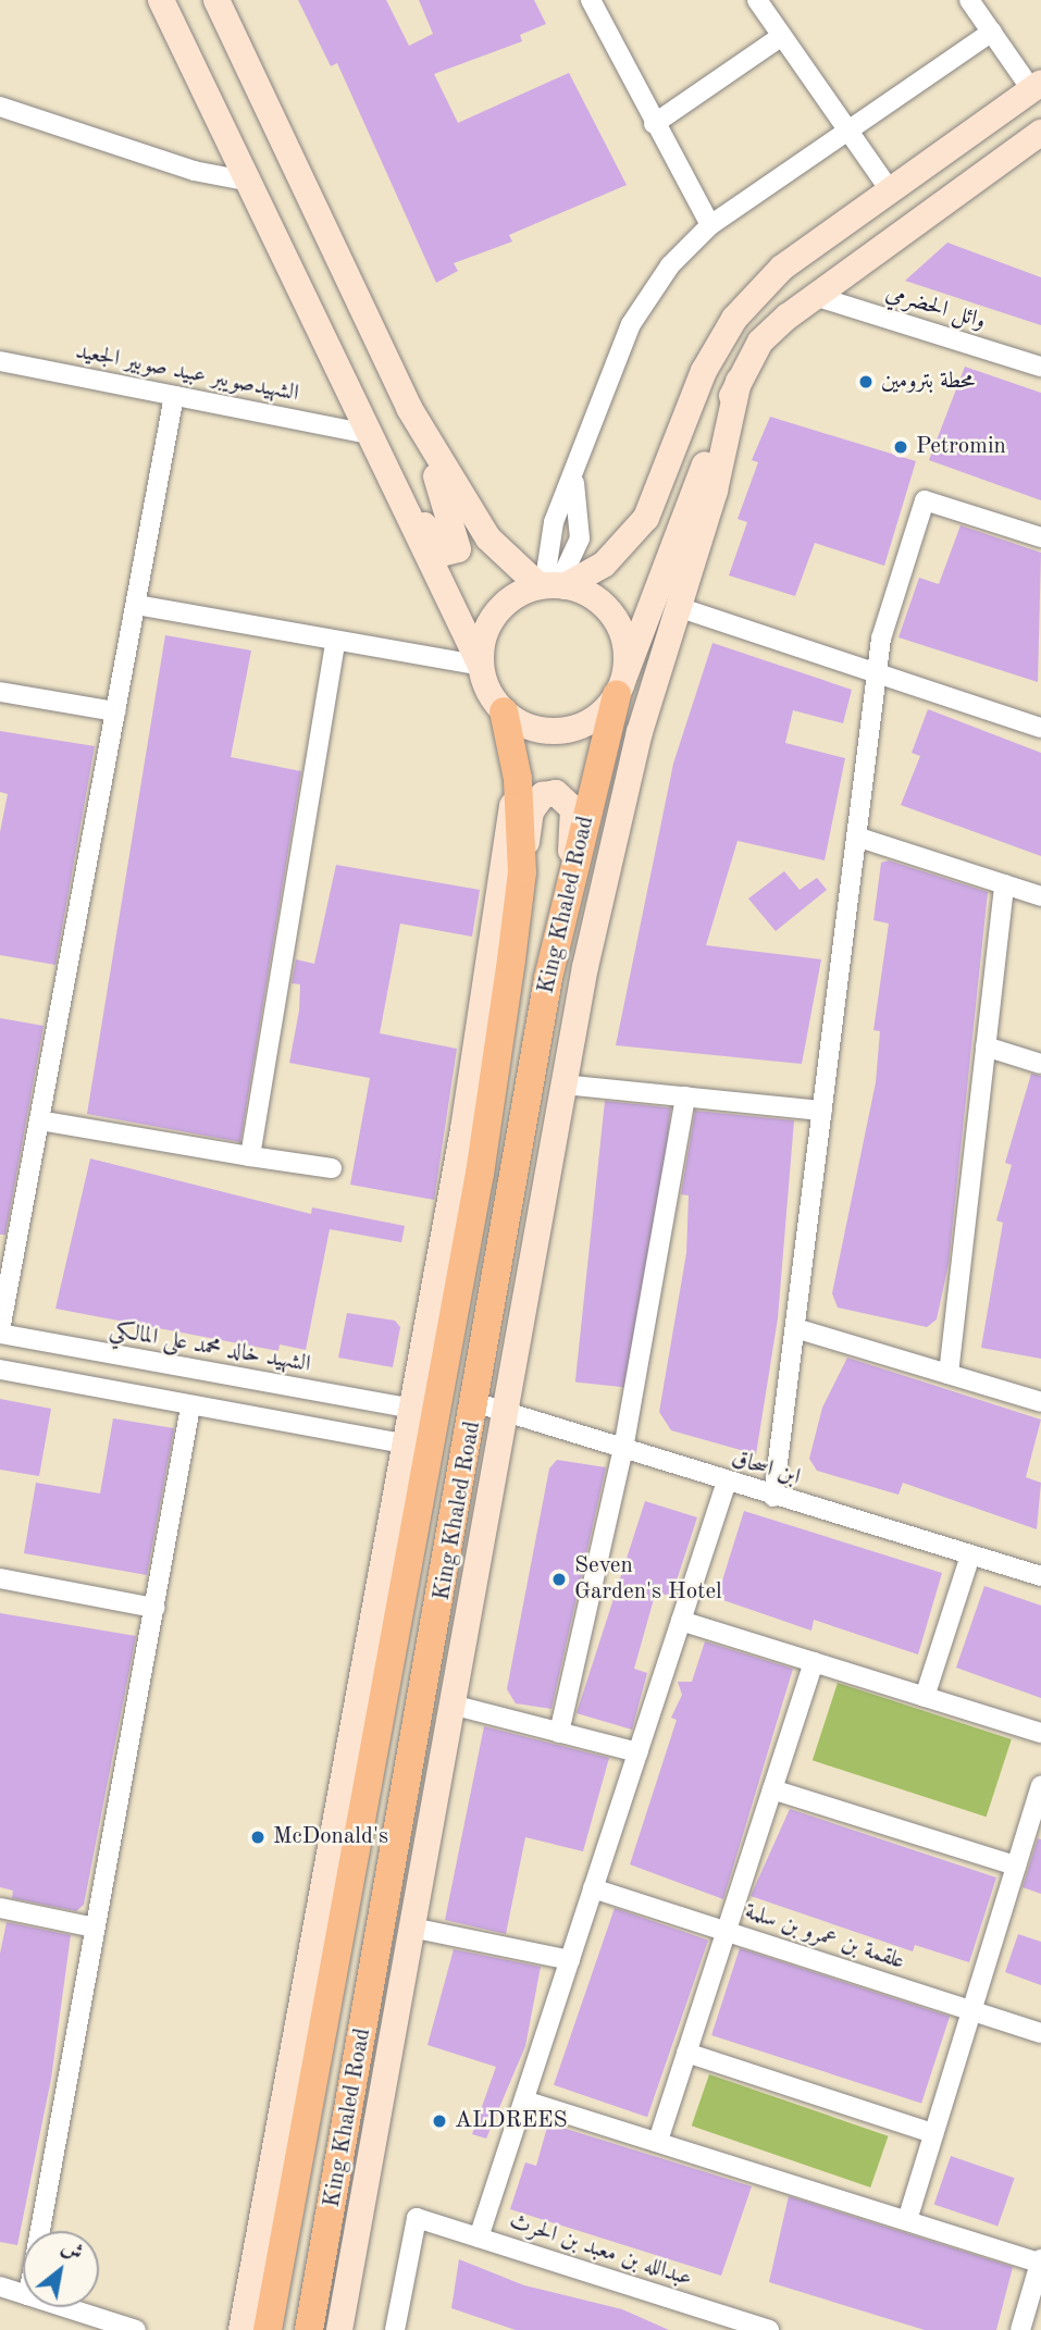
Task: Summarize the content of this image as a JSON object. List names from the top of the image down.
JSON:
{
  "streets": {
    "main road": ["King Khaled Road"],
    "street": [
      "وائل الحضرمي",
      "الشهيدصويبر عبيد صوبير الجعيد",
      "الشهيد خالد محمد على المالكي",
      "ابن اسحاق",
      "علقمة بن عمرو بن سلمة",
      "عبدالله بن معبد بن الحرث"
    ]
  },
  "crossings": [
    ["King Khaled Road", "ابن اسحاق"]
  ],
  "places": [
    "محطة بترومين",
    "Petromin",
    "Seven Garden's Hotel",
    "McDonald's",
    "ALDREES"
  ],
  "north": "top right"
}
